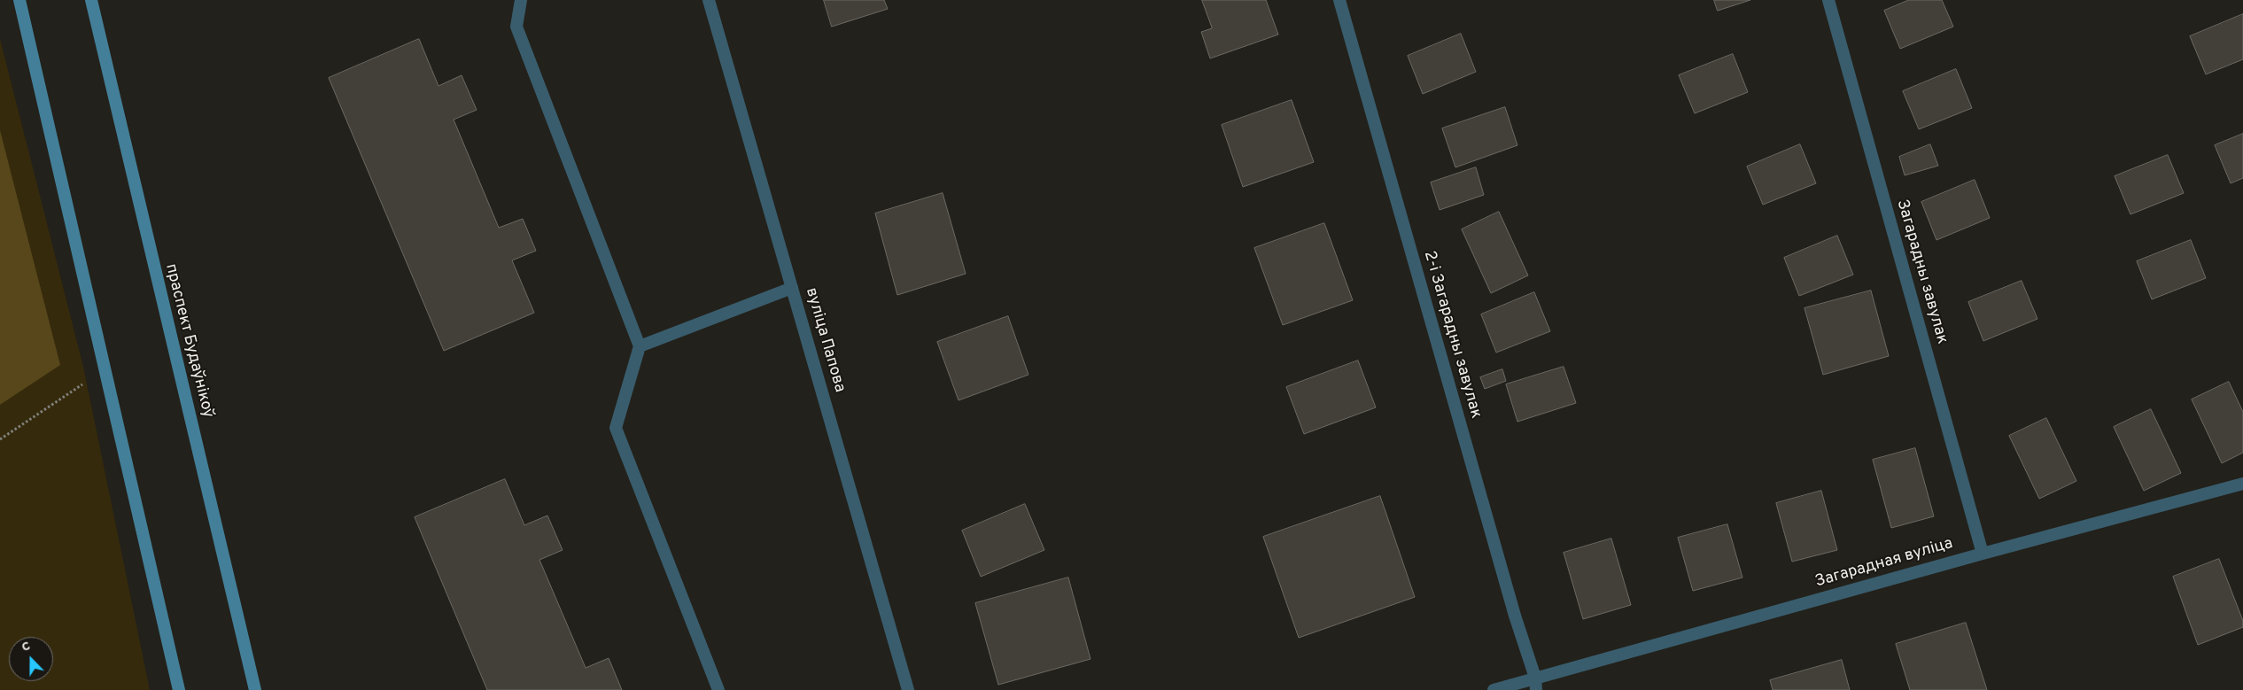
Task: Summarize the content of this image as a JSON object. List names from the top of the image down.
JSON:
{
  "streets": {
    "main road": ["праспект Будаўнікоў"],
    "street": [
      "Загарадны завулак",
      "2-і Загарадны завулак",
      "вуліца Папова",
      "Загарадная вуліца"
    ]
  },
  "crossings": [
    ["Загарадны завулак", "Загарадная вуліца"],
    ["2-і Загарадны завулак", "Загарадная вуліца"]
  ],
  "north": "top"
}
